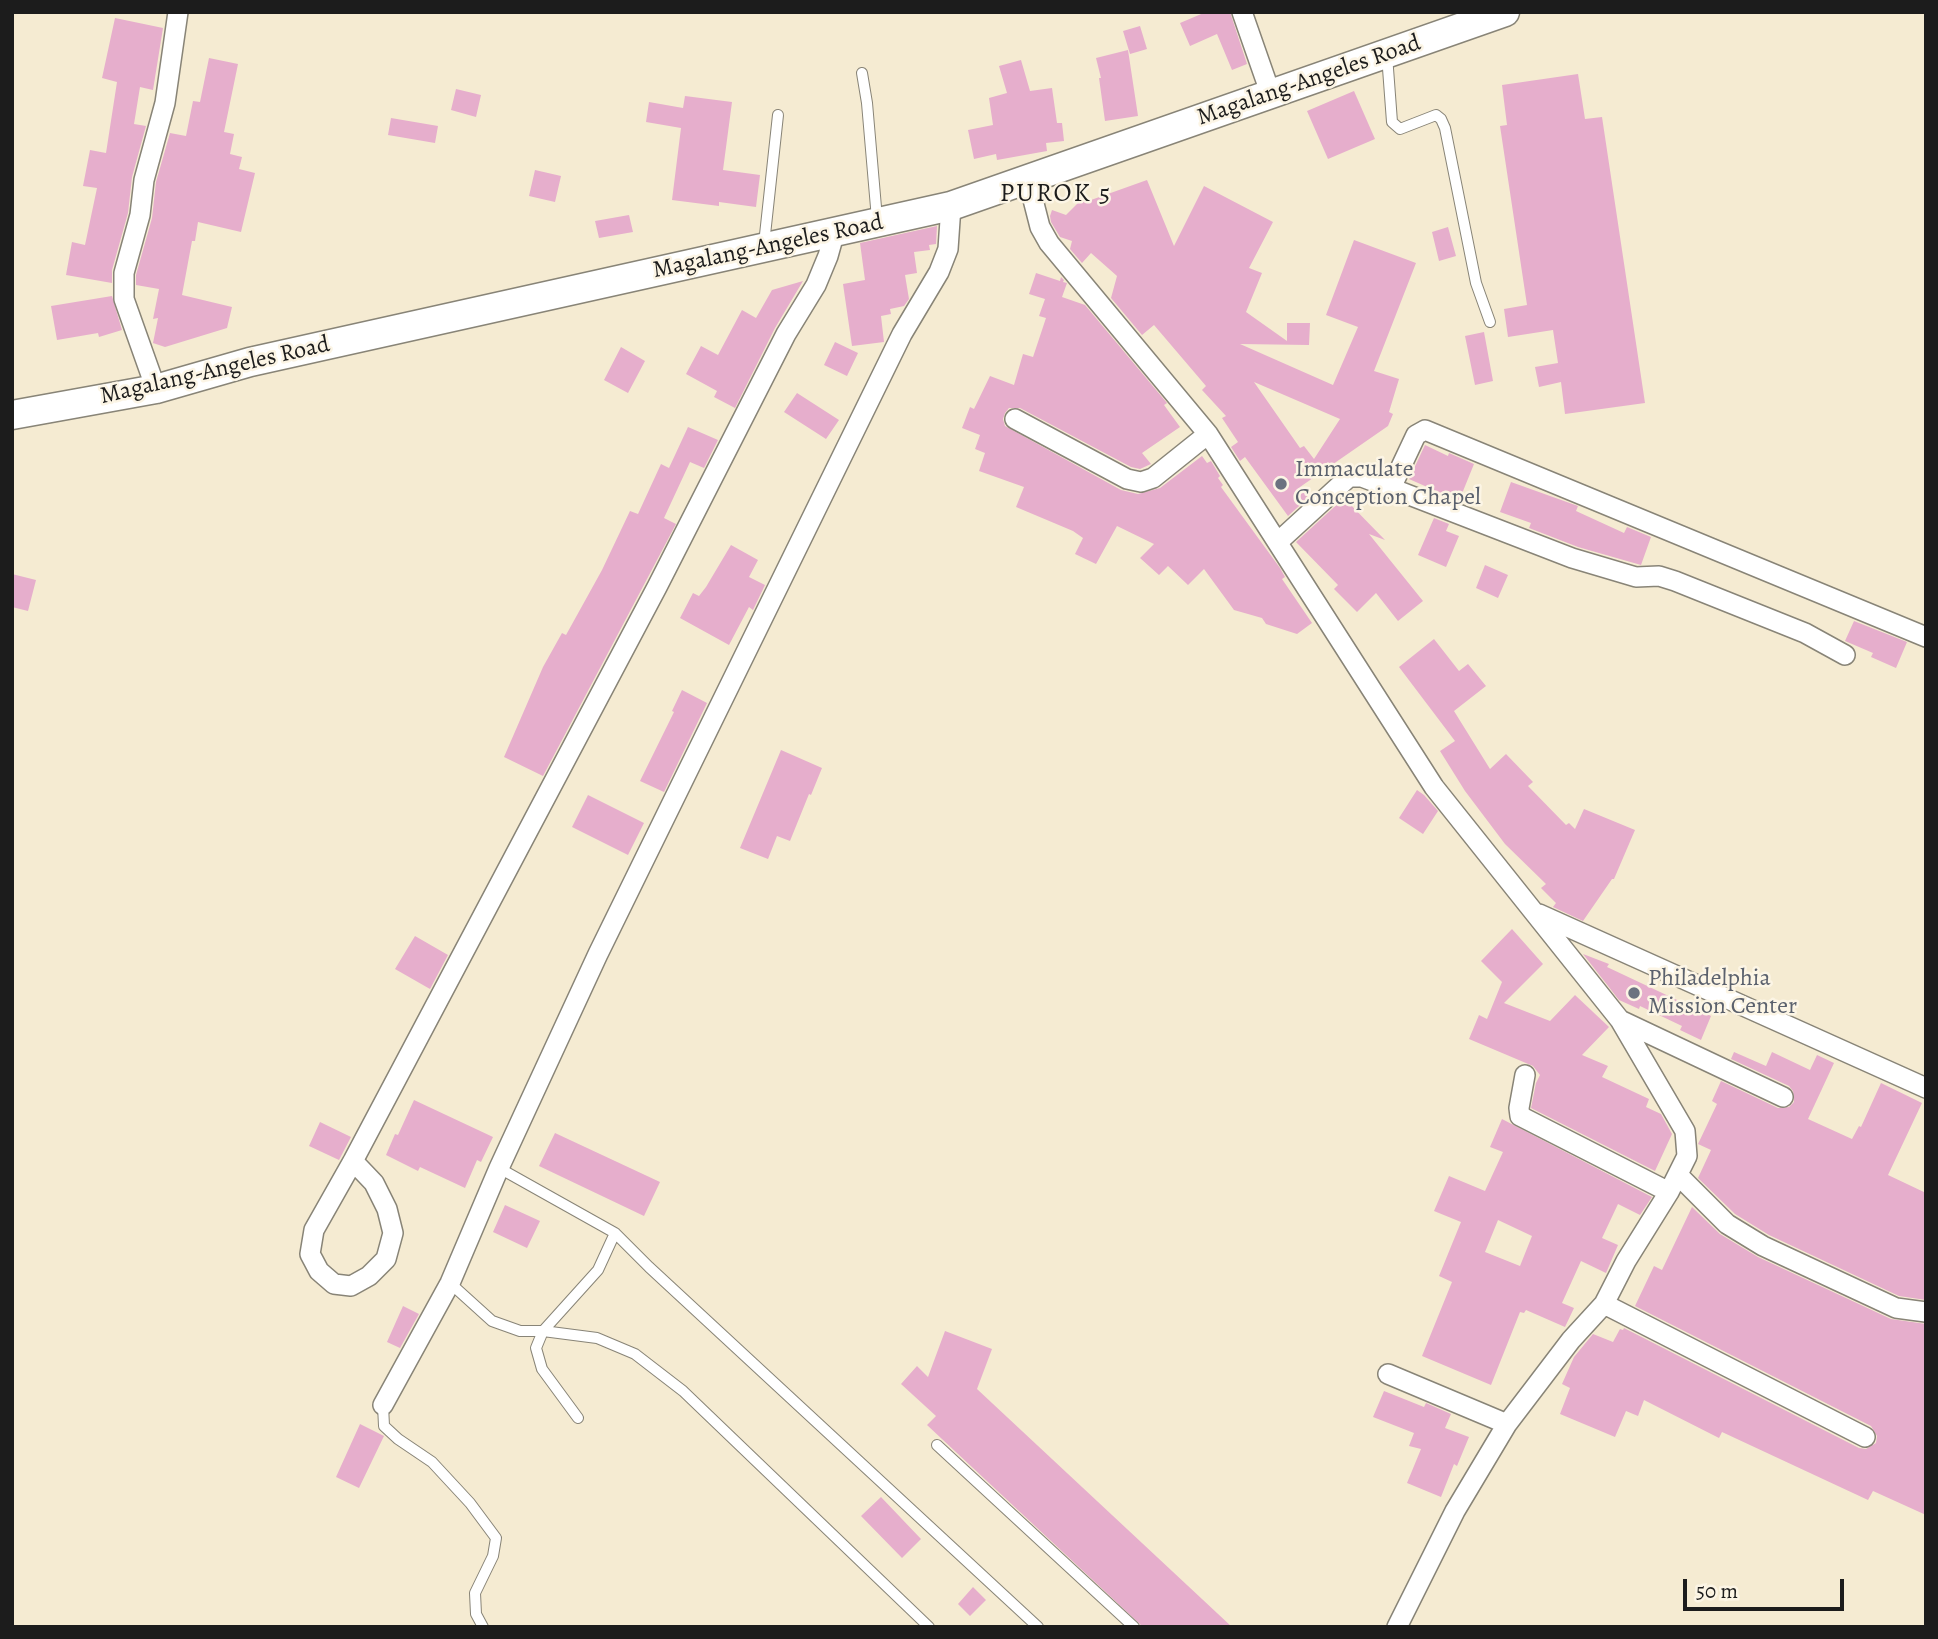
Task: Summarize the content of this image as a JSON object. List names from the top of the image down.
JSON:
{
  "streets": {
    "main road": ["Magalang-Angeles Road"]
  },
  "districts": ["PUROK 5"],
  "places": ["Immaculate Conception Chapel", "Philadelphia Mission Center"],
  "scale_bar": "50 m"
}
